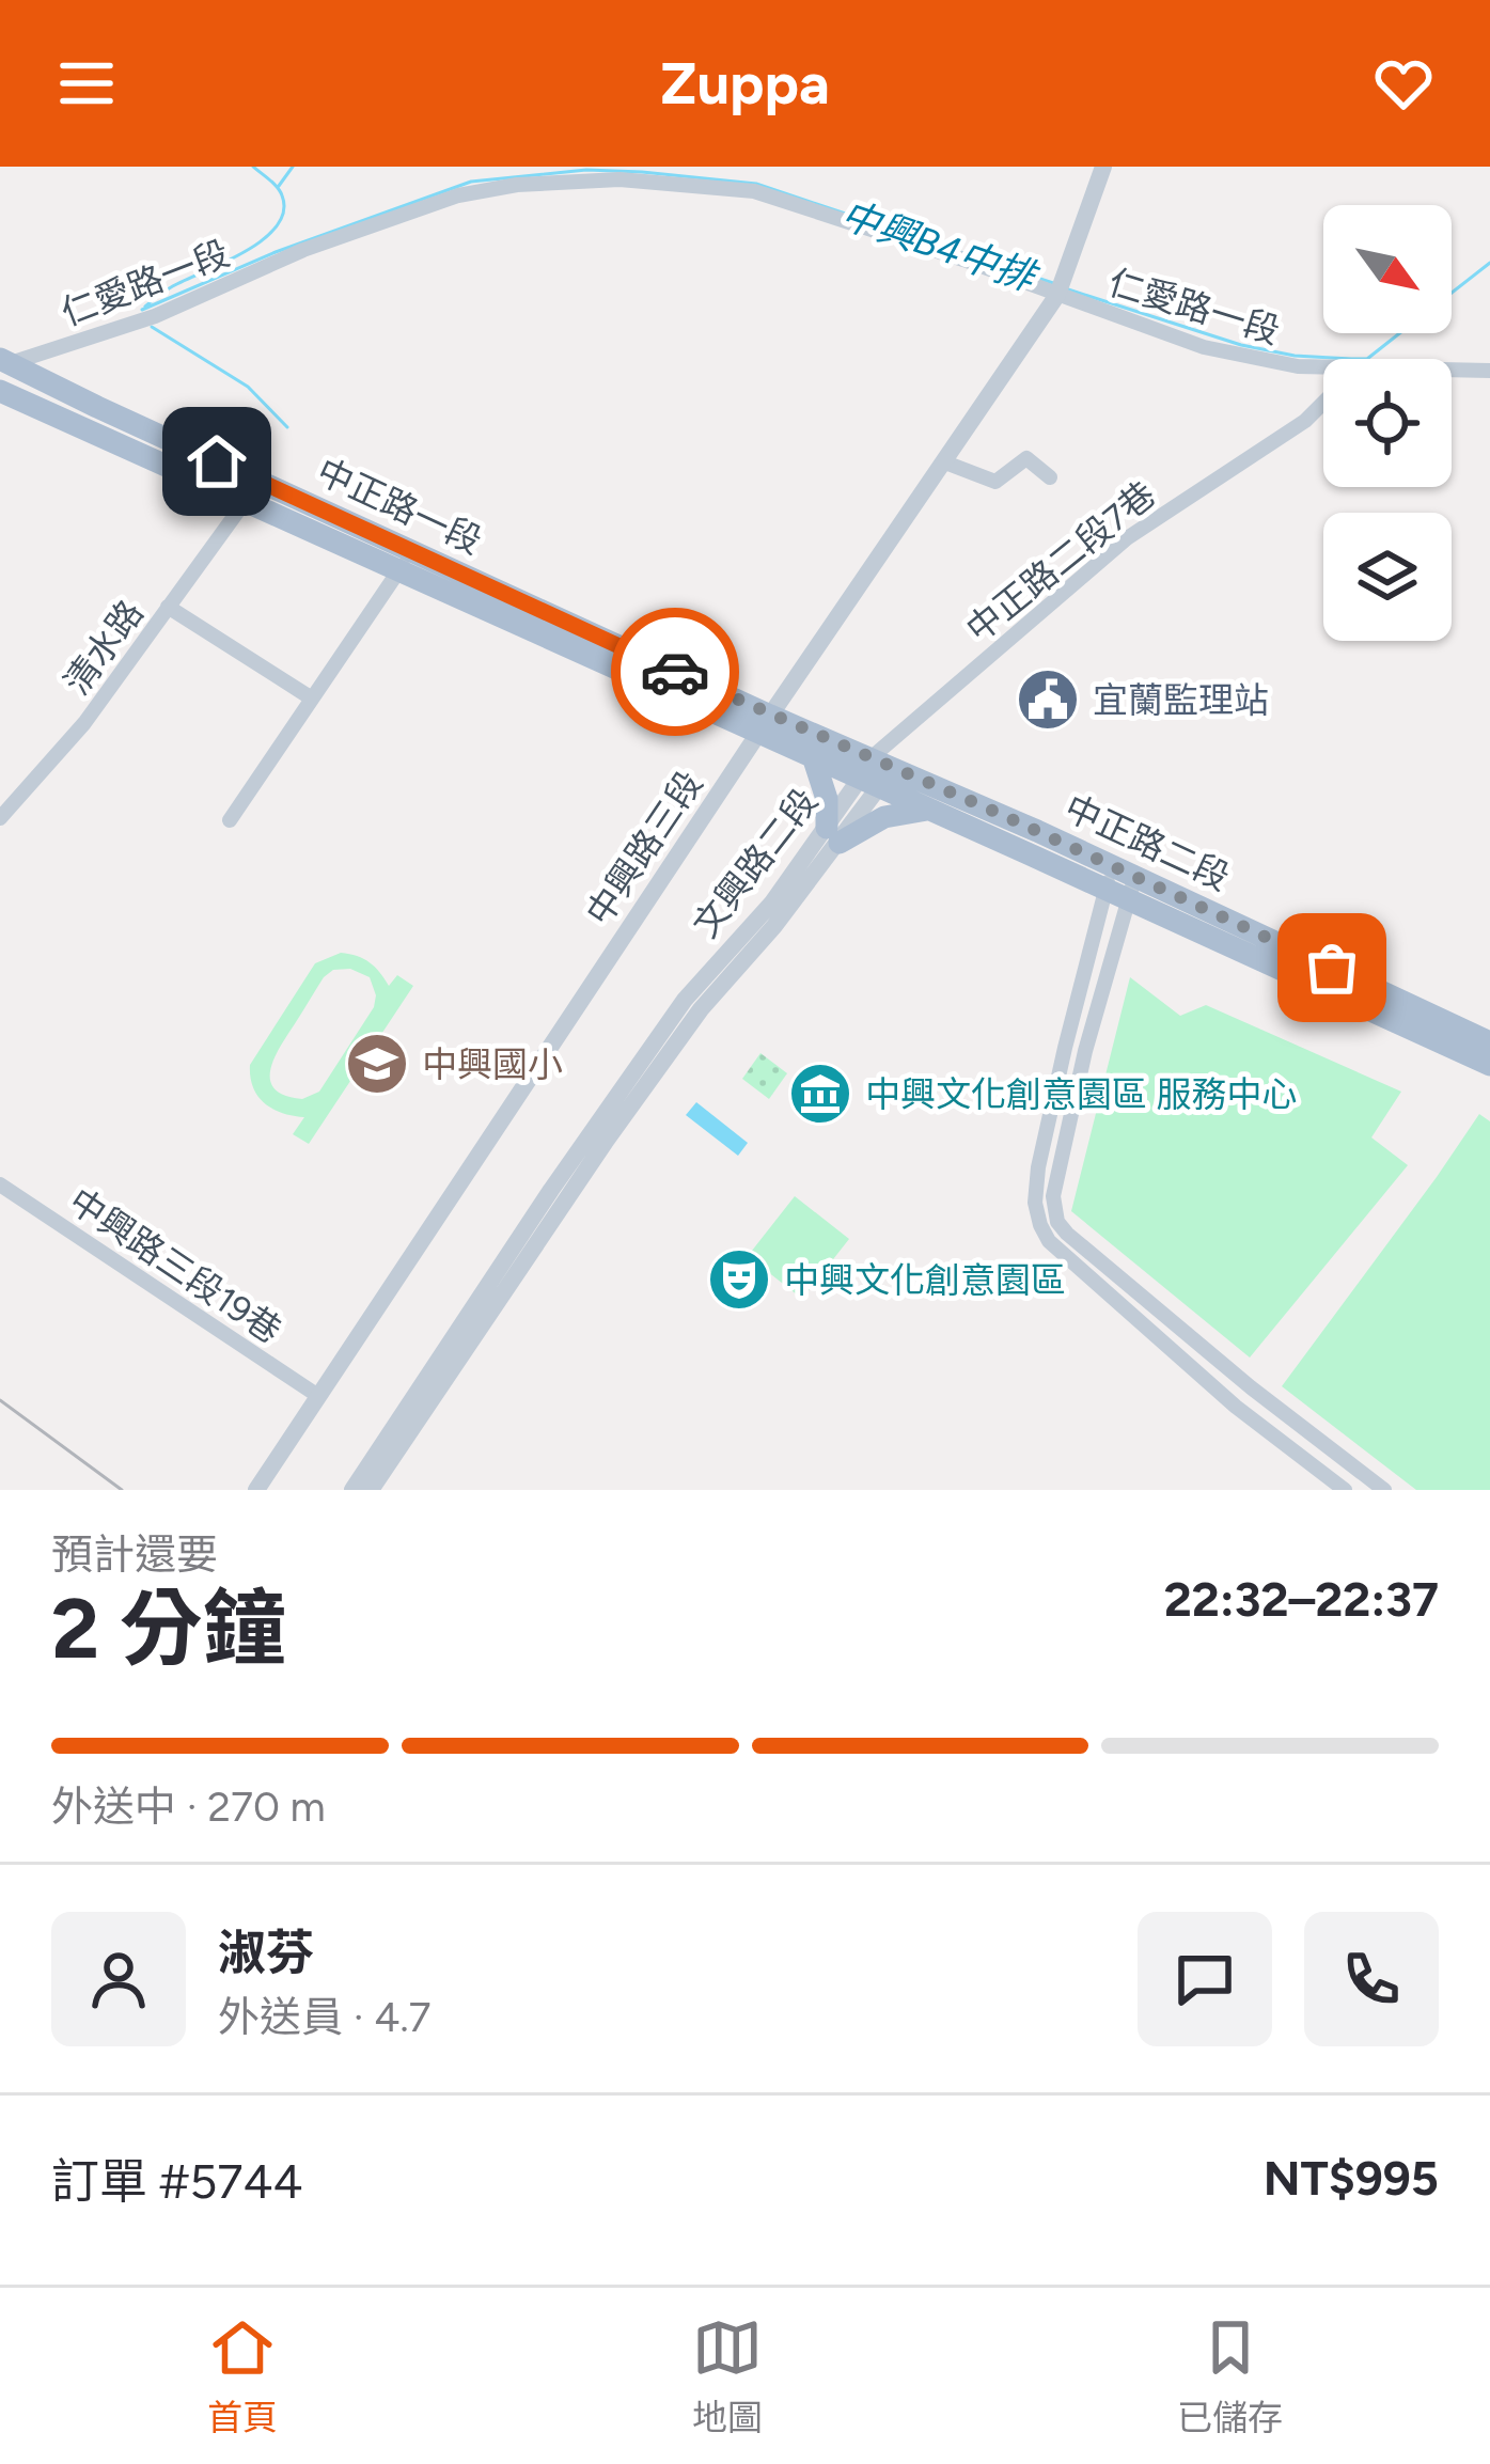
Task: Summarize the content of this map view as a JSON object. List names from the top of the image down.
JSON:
{
  "streets": {
    "main road": ["中正路一段", "中正路二段"],
    "street": [
      "仁愛路一段",
      "中正路二段7巷",
      "清水路",
      "中興路三段",
      "文興路二段",
      "中興路三段19巷"
    ]
  },
  "crossings": [
    ["仁愛路一段", "中正路一段"],
    ["仁愛路一段", "中興路三段"],
    ["中正路一段", "清水路"],
    ["中正路一段", "中正路二段"],
    ["中正路一段", "中興路三段"],
    ["中正路二段7巷", "中正路二段"],
    ["中正路二段7巷", "文興路二段"],
    ["中正路二段", "中興路三段"],
    ["中正路二段", "文興路二段"],
    ["中興路三段", "中興路三段19巷"]
  ],
  "water": ["中興B4中排"],
  "places": {
    "public building": ["宜蘭監理站"],
    "school or university": ["中興國小"],
    "museum": ["中興文化創意園區 服務中心"],
    "theatre": ["中興文化創意園區"]
  },
  "north": "bottom right",
  "page": {
    "header": "Zuppa",
    "heading": ["2 分鐘", "預計還要", "22:32–22:37"],
    "panel": [
      "淑芬",
      "外送員 · 4.7",
      "訂單 #5744",
      "NT$995"
    ],
    "bar": "外送中 · 270 m",
    "tabs": ["首頁", "地圖", "已儲存"]
  }
}
